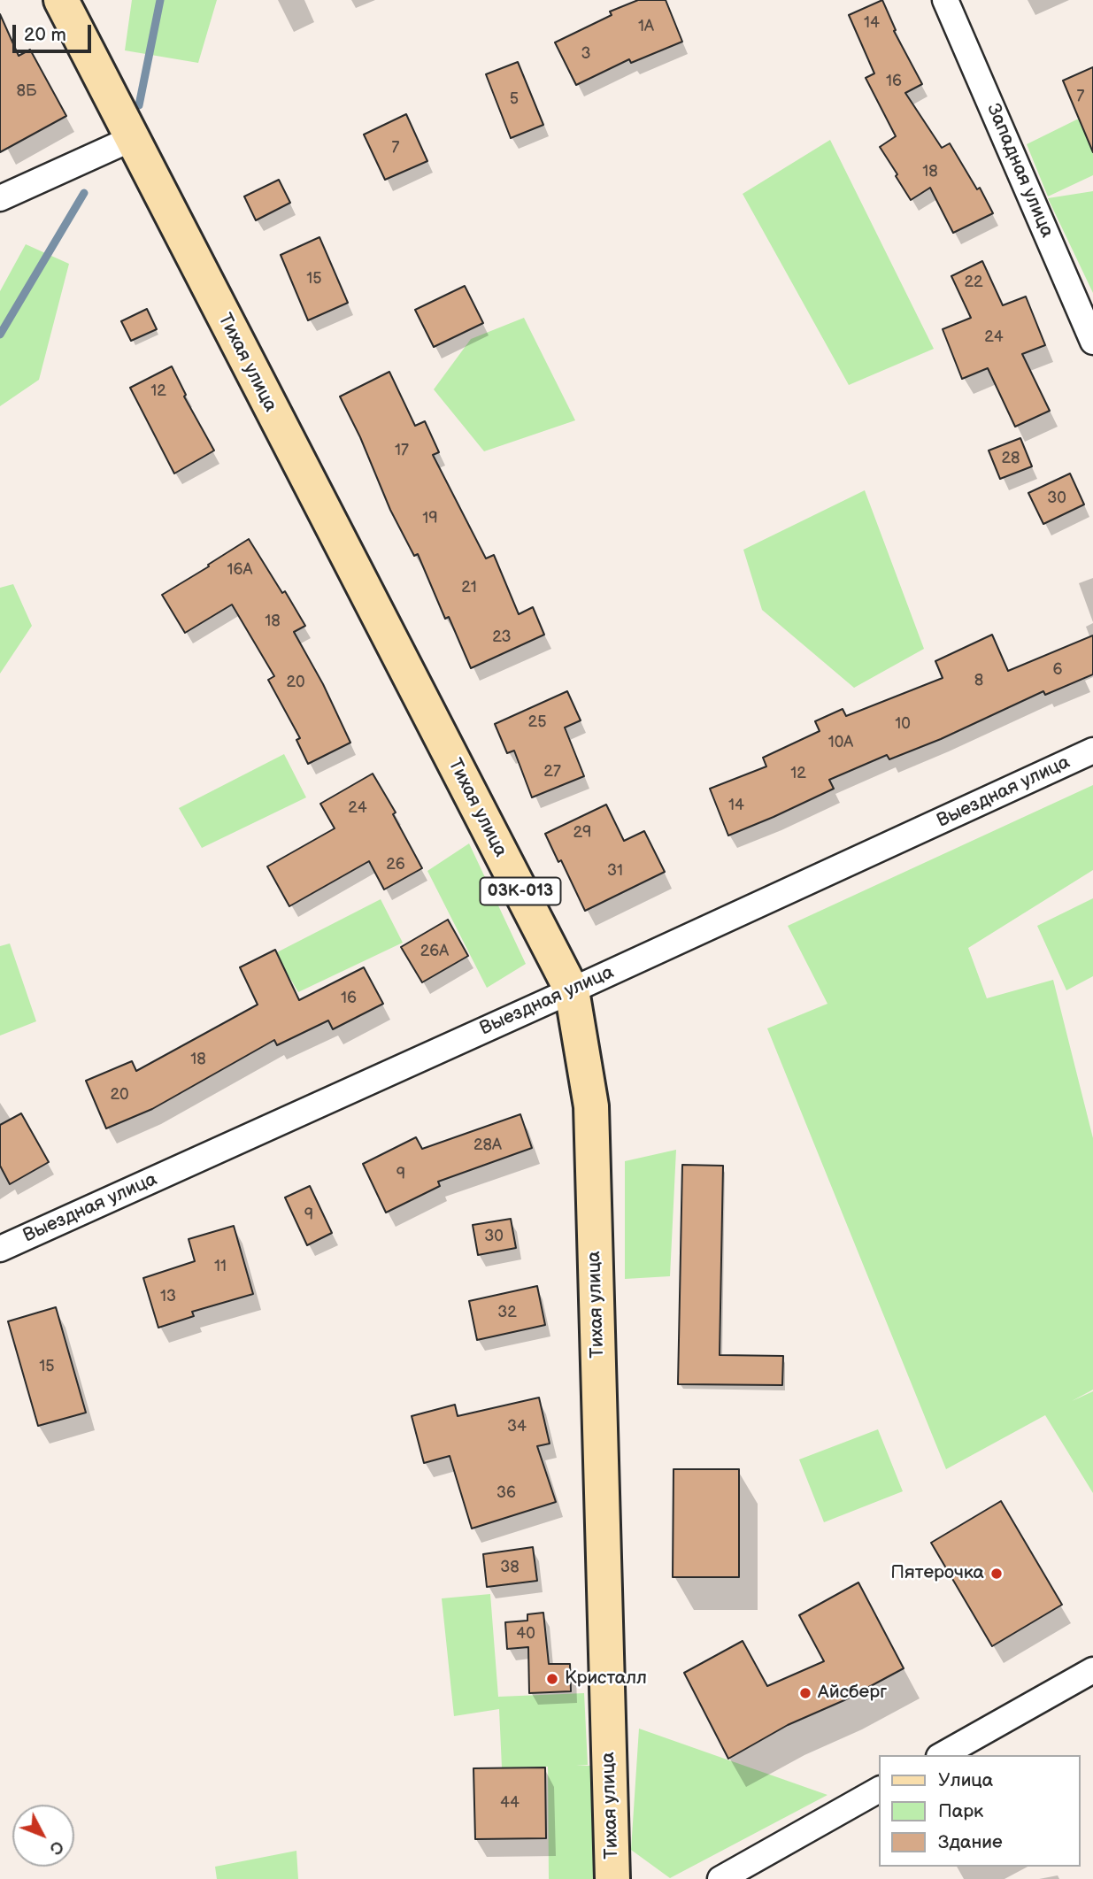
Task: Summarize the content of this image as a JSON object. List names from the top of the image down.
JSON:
{
  "streets": {
    "main road": ["Тихая улица", "03К-013"],
    "street": ["Западная улица", "Выездная улица"]
  },
  "crossings": [
    ["Тихая улица", "Выездная улица"]
  ],
  "places": ["Пятерочка", "Кристалл", "Айсберг"],
  "house_numbers": [
    "14",
    "1А",
    "3",
    "16",
    "8Б",
    "7",
    "5",
    "7",
    "18",
    "15",
    "22",
    "24",
    "12",
    "17",
    "28",
    "30",
    "19",
    "16А",
    "21",
    "18",
    "23",
    "6",
    "8",
    "20",
    "25",
    "10",
    "10А",
    "27",
    "12",
    "14",
    "24",
    "29",
    "26",
    "31",
    "26А",
    "16",
    "18",
    "20",
    "28А",
    "9",
    "9",
    "30",
    "11",
    "13",
    "32",
    "15",
    "34",
    "36",
    "38",
    "40",
    "44"
  ],
  "legend": ["Улица", "Парк", "Здание"],
  "scale_bar": "20 m",
  "north": "bottom right"
}
